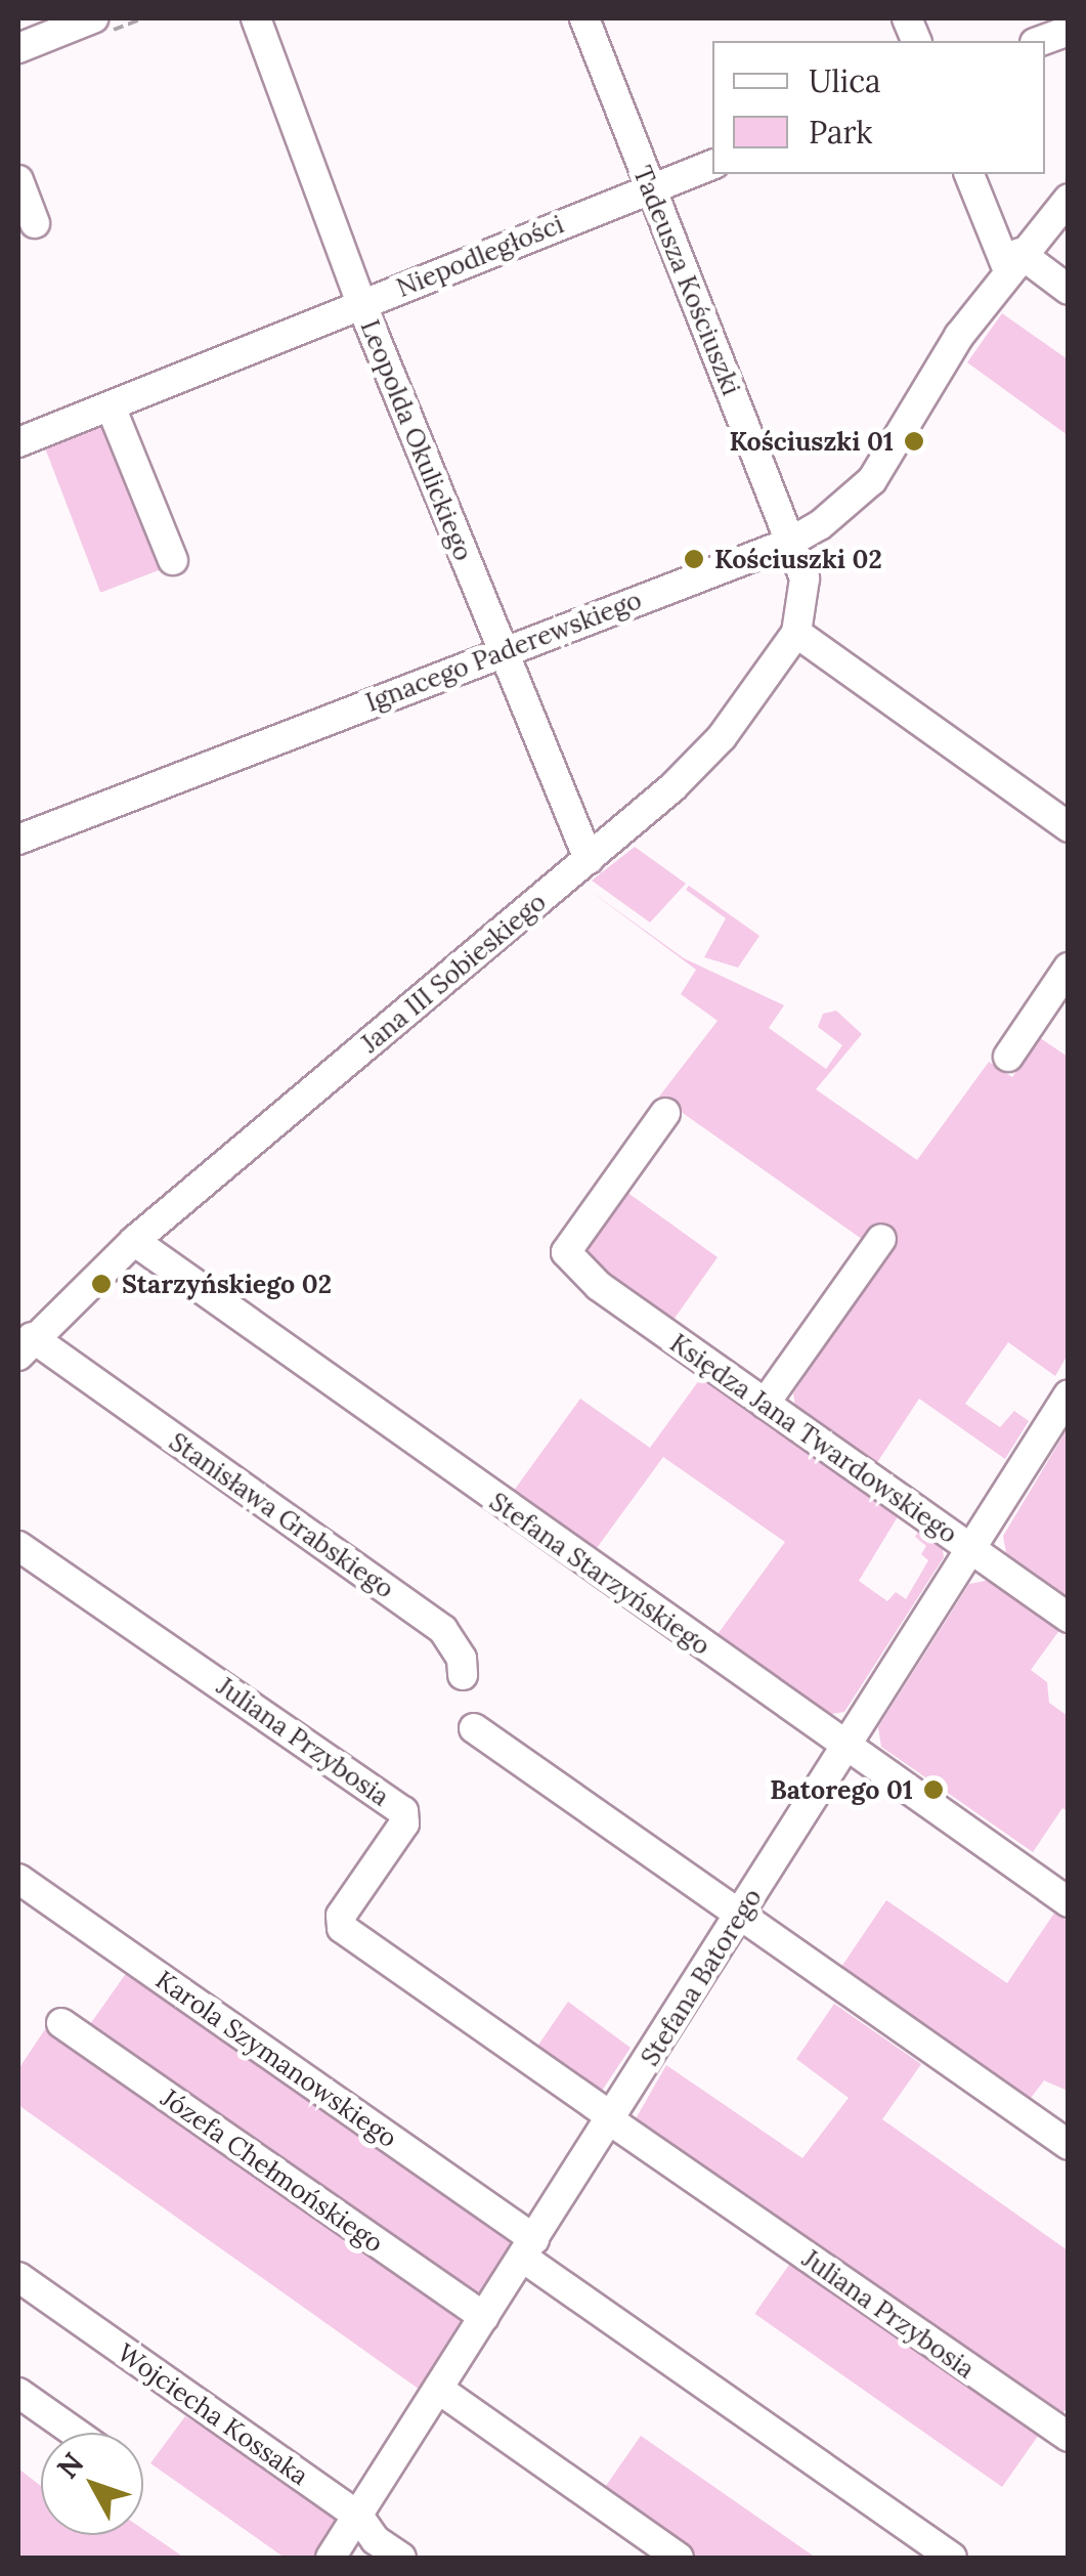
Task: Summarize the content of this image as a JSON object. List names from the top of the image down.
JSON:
{
  "streets": {
    "street": [
      "Niepodległości",
      "Tadeusza Kościuszki",
      "Leopolda Okulickiego",
      "Ignacego Paderewskiego",
      "Jana III Sobieskiego",
      "Księdza Jana Twardowskiego",
      "Stanisława Grabskiego",
      "Stefana Starzyńskiego",
      "Juliana Przybosia",
      "Stefana Batorego",
      "Karola Szymanowskiego",
      "Józefa Chełmońskiego",
      "Wojciecha Kossaka"
    ]
  },
  "crossings": [
    ["Niepodległości", "Tadeusza Kościuszki"],
    ["Niepodległości", "Leopolda Okulickiego"],
    ["Tadeusza Kościuszki", "Ignacego Paderewskiego"],
    ["Tadeusza Kościuszki", "Jana III Sobieskiego"],
    ["Leopolda Okulickiego", "Ignacego Paderewskiego"],
    ["Leopolda Okulickiego", "Jana III Sobieskiego"],
    ["Ignacego Paderewskiego", "Jana III Sobieskiego"],
    ["Jana III Sobieskiego", "Stanisława Grabskiego"],
    ["Jana III Sobieskiego", "Stefana Starzyńskiego"],
    ["Księdza Jana Twardowskiego", "Stefana Batorego"],
    ["Stefana Starzyńskiego", "Stefana Batorego"],
    ["Juliana Przybosia", "Stefana Batorego"],
    ["Stefana Batorego", "Karola Szymanowskiego"],
    ["Stefana Batorego", "Józefa Chełmońskiego"],
    ["Stefana Batorego", "Wojciecha Kossaka"]
  ],
  "places": [
    "Kościuszki 01",
    "Kościuszki 02",
    "Starzyńskiego 02",
    "Batorego 01"
  ],
  "legend": ["Ulica", "Park"],
  "north": "top left"
}
